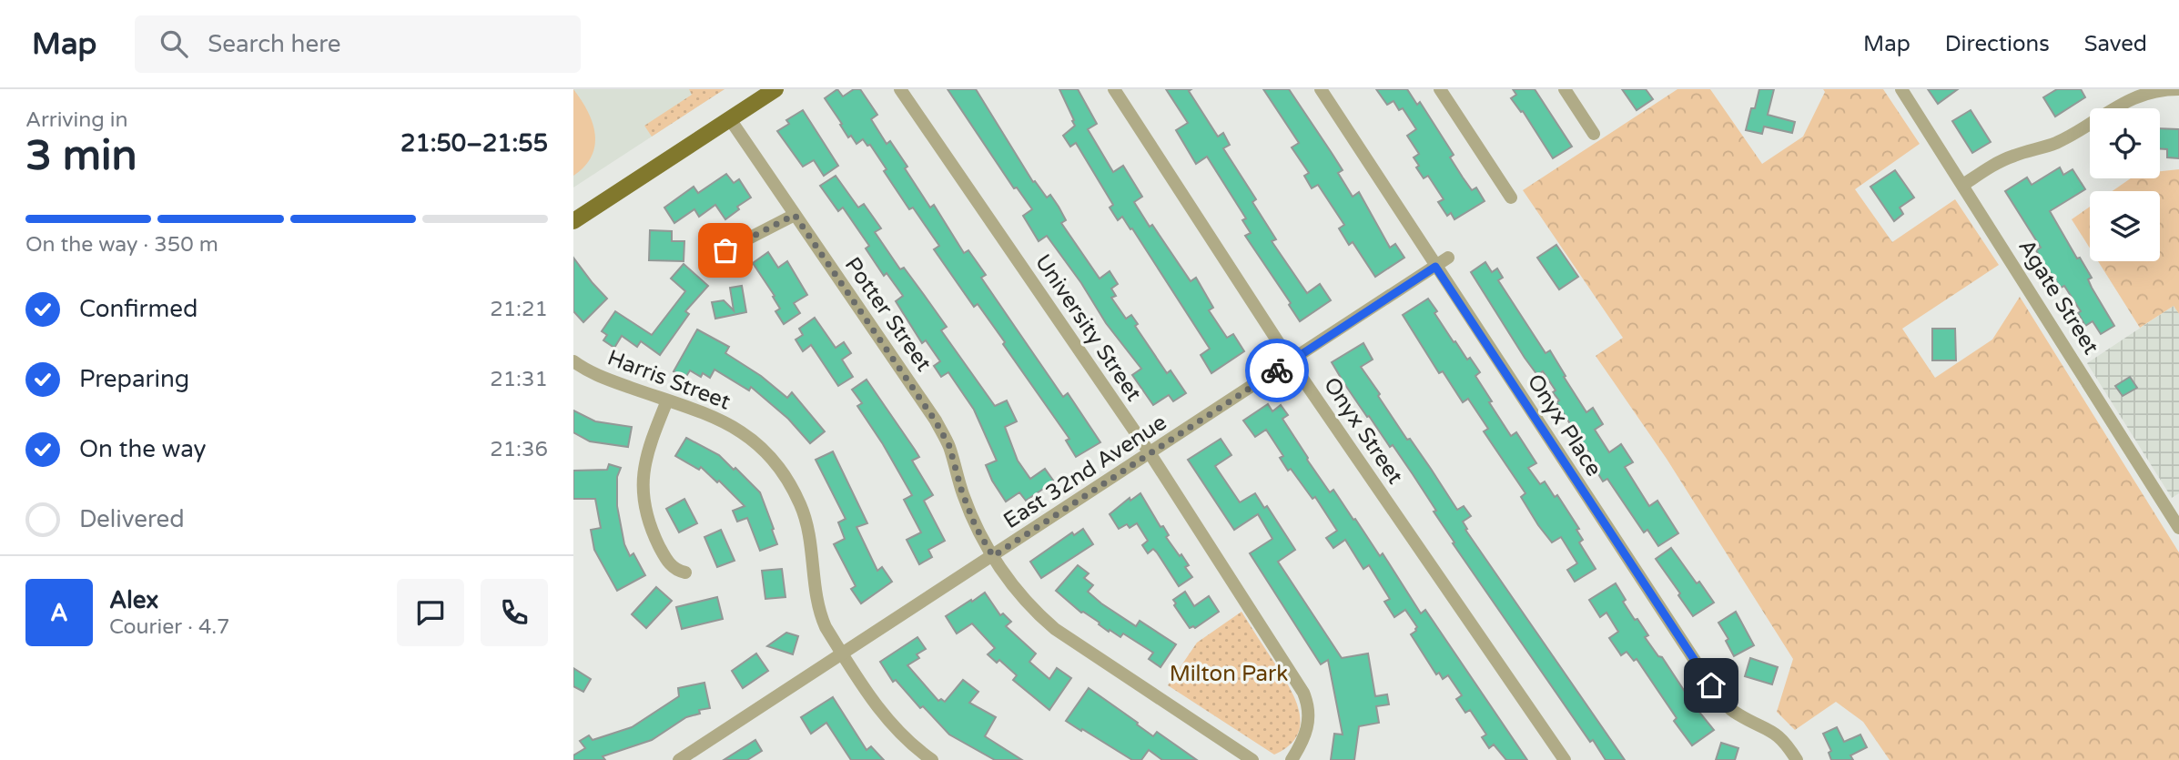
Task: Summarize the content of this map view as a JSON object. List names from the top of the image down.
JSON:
{
  "streets": {
    "street": [
      "Agate Street",
      "Potter Street",
      "University Street",
      "Harris Street",
      "Onyx Place",
      "Onyx Street",
      "East 32nd Avenue"
    ]
  },
  "crossings": [
    ["Potter Street", "East 32nd Avenue"],
    ["University Street", "East 32nd Avenue"],
    ["Harris Street", "East 32nd Avenue"],
    ["Onyx Place", "East 32nd Avenue"],
    ["Onyx Street", "East 32nd Avenue"]
  ],
  "parks": ["Milton Park"],
  "page": {
    "header": "Map",
    "search": "Search here",
    "nav": ["Map", "Directions", "Saved"],
    "heading": ["3 min", "Arriving in", "21:50–21:55"],
    "panel": ["Alex", "Courier · 4.7"],
    "bar": "On the way · 350 m",
    "list": [
      ["Confirmed", "21:21"],
      ["Preparing", "21:31"],
      ["On the way", "21:36"],
      "Delivered"
    ],
    "round": "A"
  }
}
